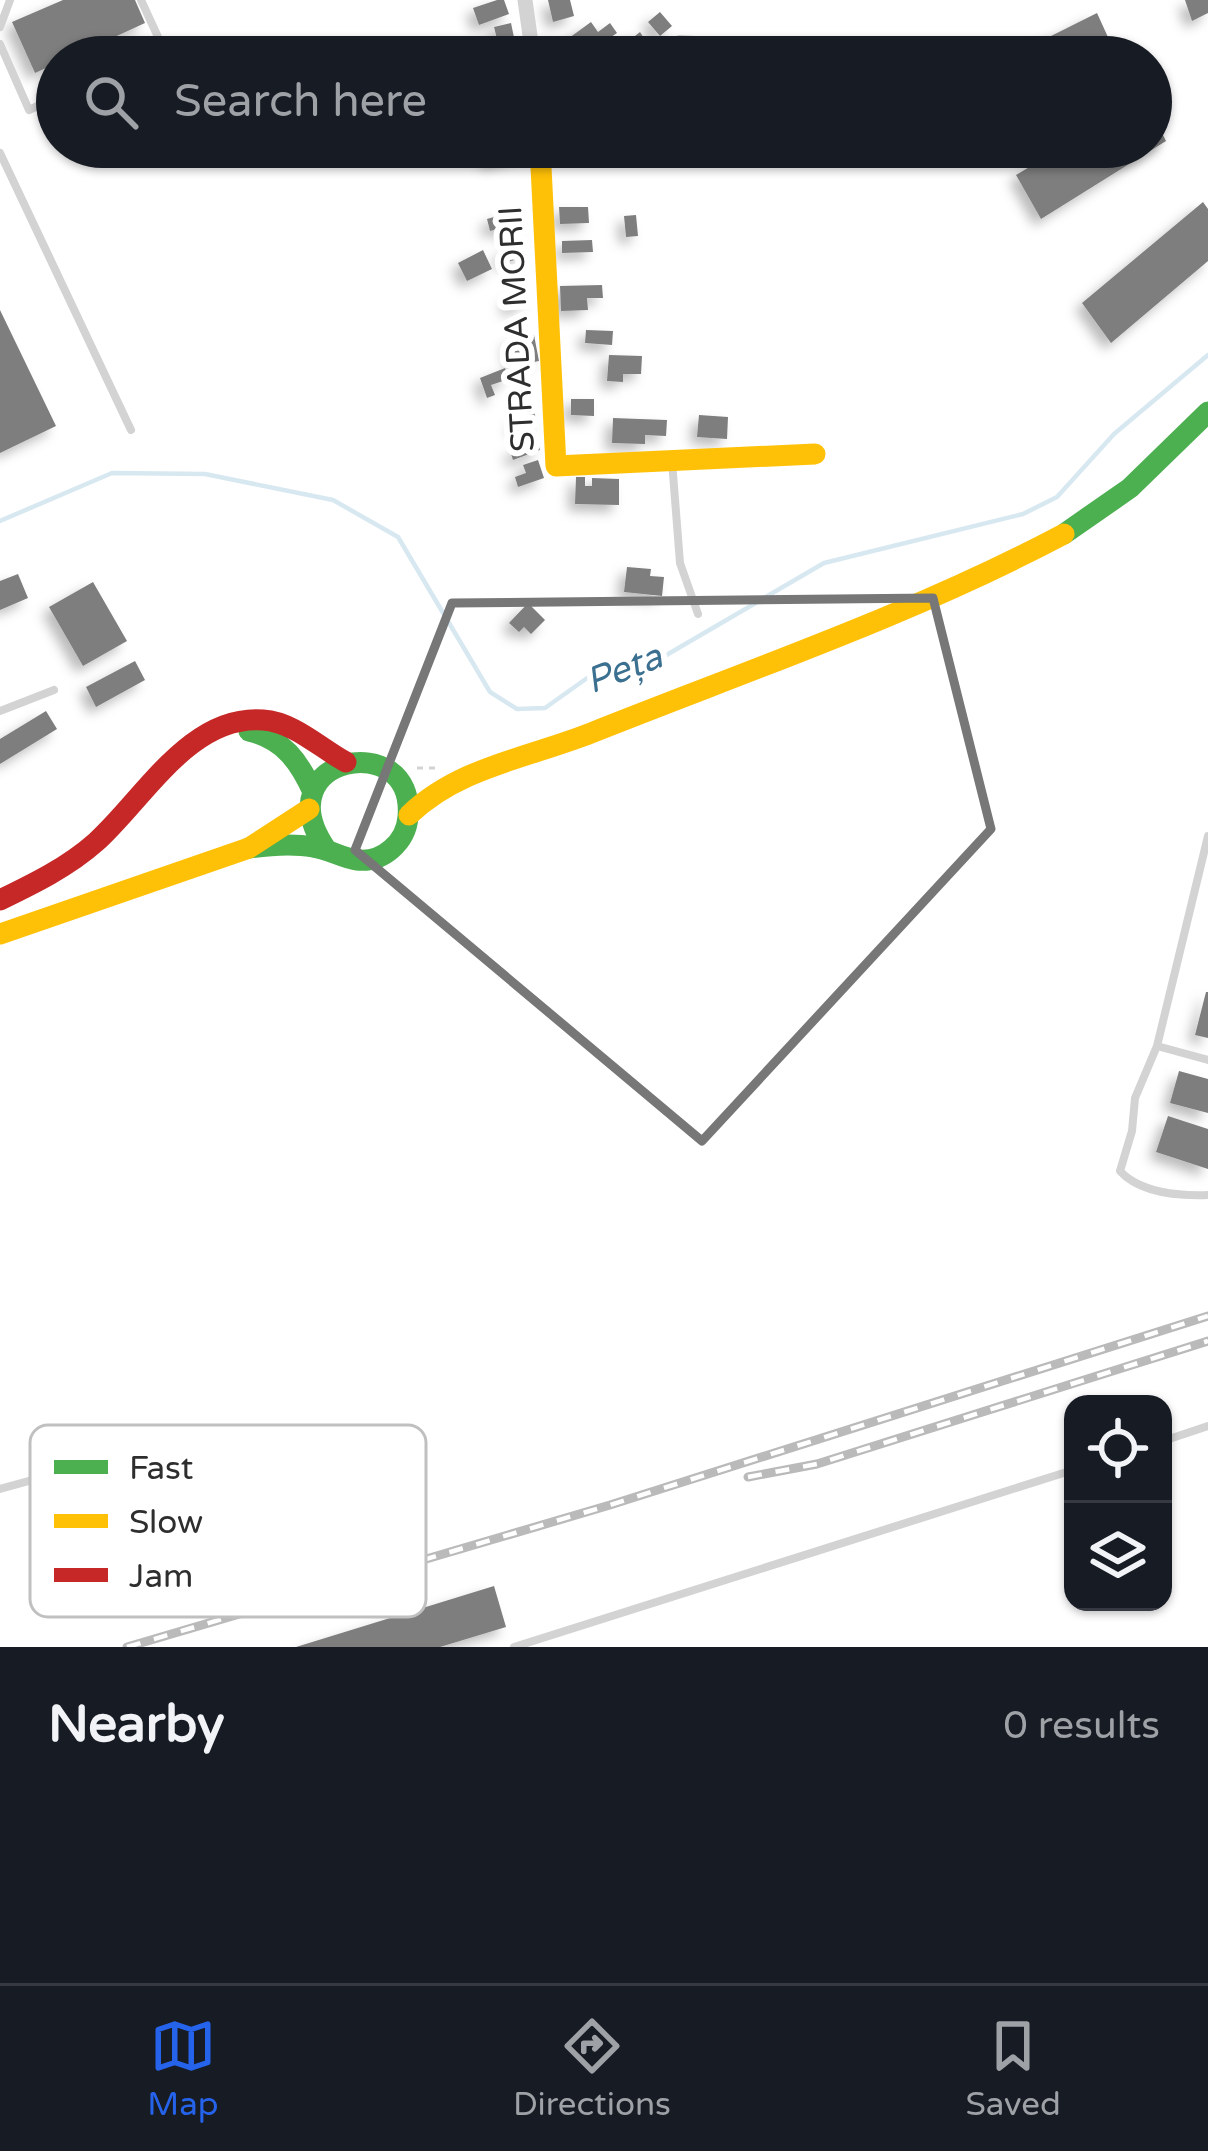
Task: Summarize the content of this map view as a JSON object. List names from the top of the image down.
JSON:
{
  "streets": {
    "main road": ["STRADA MORII"]
  },
  "water": ["Peța"],
  "legend": ["Fast", "Slow", "Jam"],
  "page": {
    "search": "Search here",
    "heading": ["Nearby", "0 results"],
    "nav": ["Map", "Directions", "Saved"]
  }
}
